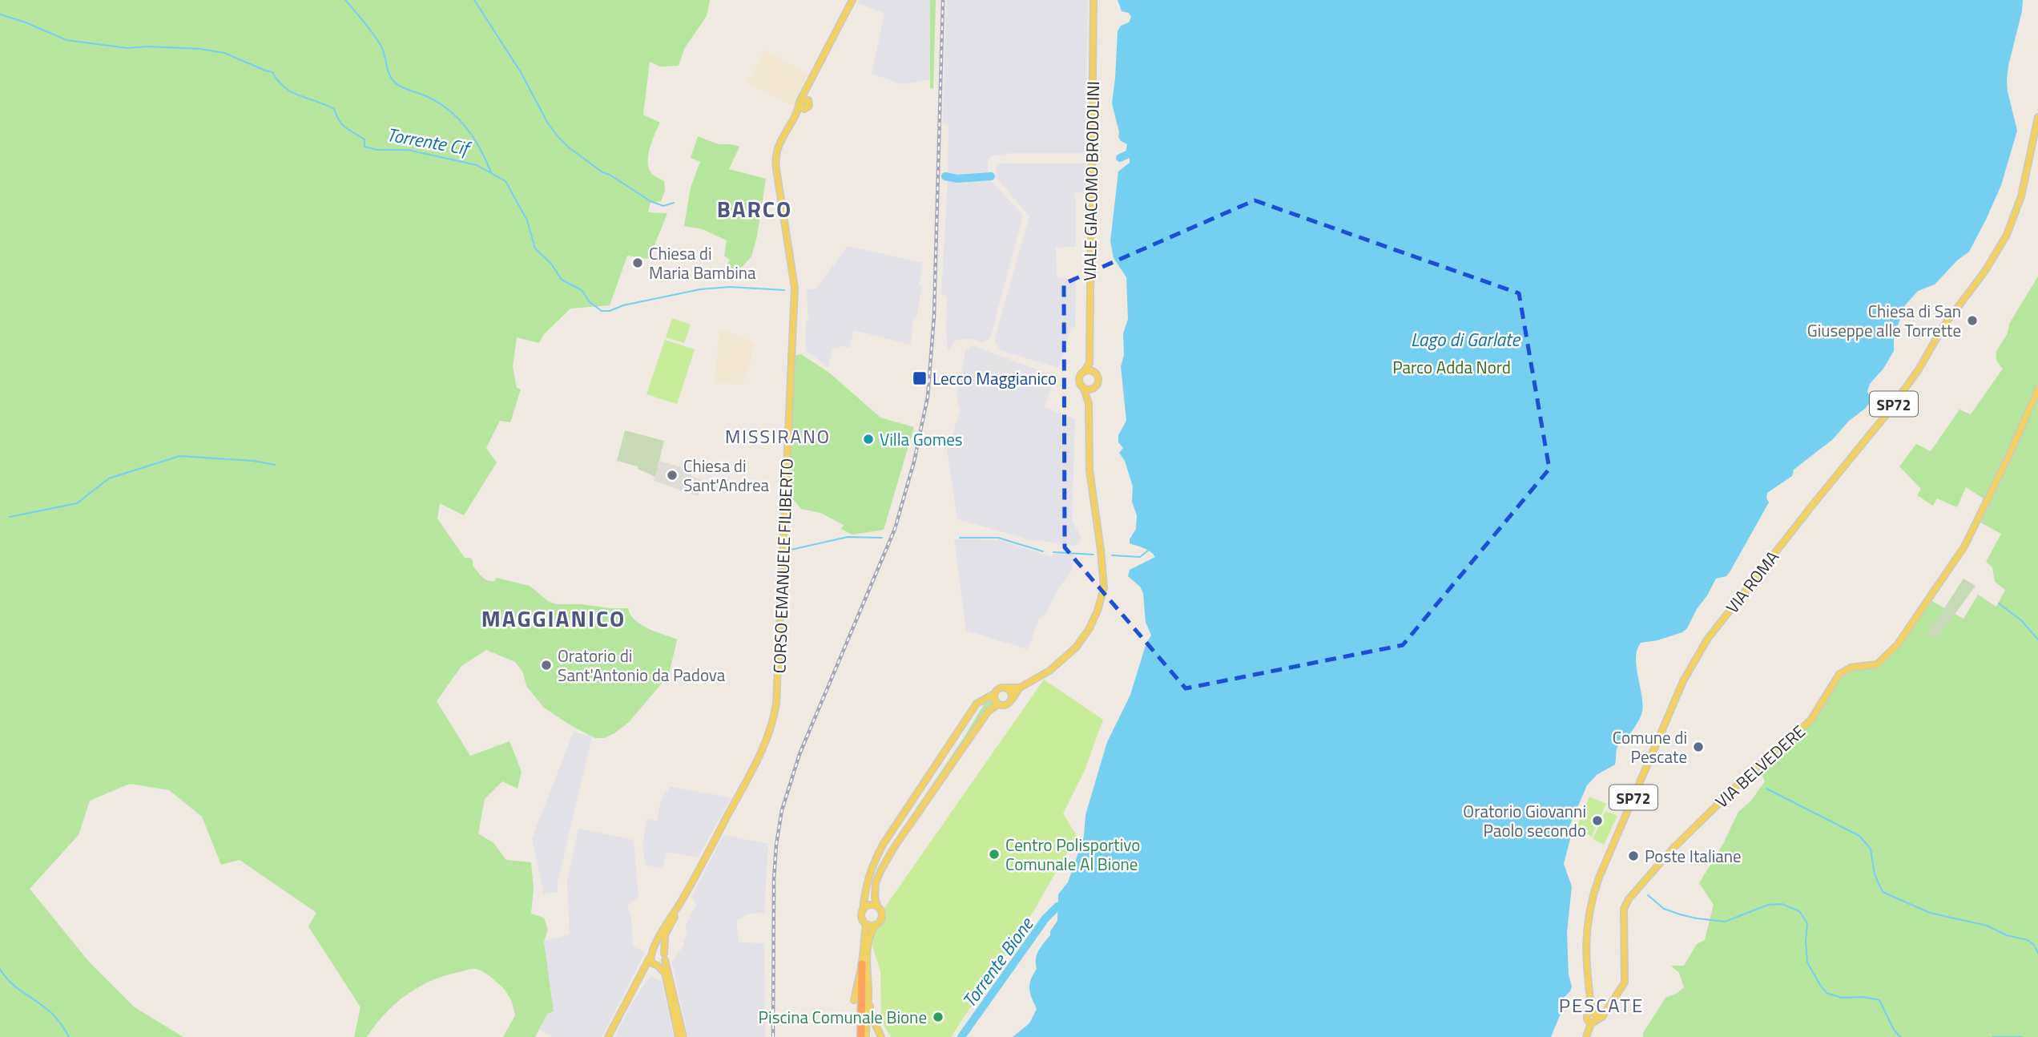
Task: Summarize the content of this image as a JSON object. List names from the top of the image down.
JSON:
{
  "streets": {
    "main road": [
      "VIALE GIACOMO BRODOLINI",
      "SP72",
      "CORSO EMANUELE FILIBERTO",
      "VIA ROMA",
      "VIA BELVEDERE"
    ]
  },
  "crossings": [
    ["VIA ROMA", "VIA BELVEDERE"]
  ],
  "districts": [
    "BARCO",
    "MISSIRANO",
    "MAGGIANICO",
    "PESCATE"
  ],
  "water": ["Torrente Cif", "Lago di Garlate", "Torrente Bione"],
  "parks": ["Parco Adda Nord"],
  "places": {
    "other": [
      "Chiesa di Maria Bambina",
      "Chiesa di San Giuseppe alle Torrette",
      "Villa Gomes",
      "Chiesa di Sant'Andrea",
      "Oratorio di Sant'Antonio da Padova",
      "Comune di Pescate",
      "Oratorio Giovanni Paolo secondo",
      "Centro Polisportivo Comunale Al Bione",
      "Poste Italiane",
      "Piscina Comunale Bione"
    ],
    "transit": ["Lecco Maggianico"]
  }
}
